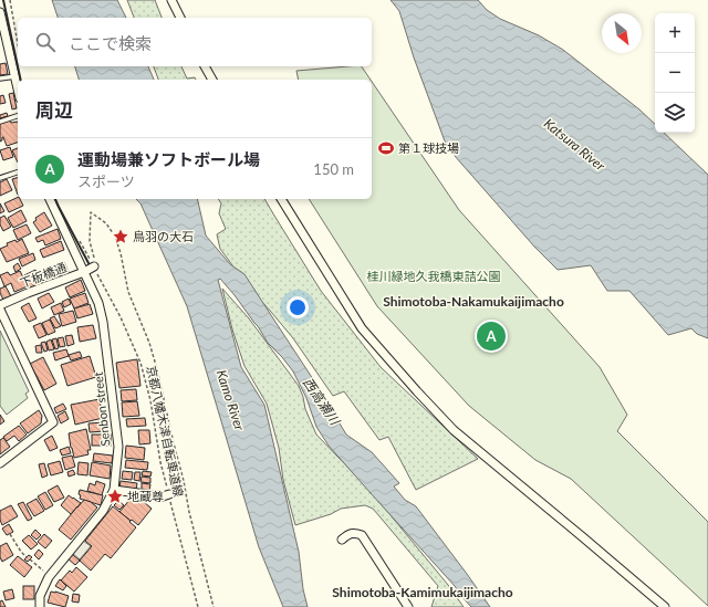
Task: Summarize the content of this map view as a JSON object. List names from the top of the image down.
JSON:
{
  "streets": {
    "street": ["下板橋通", "Senbon street"],
    "path": ["京都八幡木津自転車道線"]
  },
  "crossings": [
    ["下板橋通", "Senbon street"],
    ["下板橋通", "京都八幡木津自転車道線"]
  ],
  "districts": ["Shimotoba-Nakamukaijimacho", "Shimotoba-Kamimukaijimacho"],
  "water": ["Katsura River", "Kamo River", "西高瀬川"],
  "parks": ["桂川緑地久我橋東詰公園"],
  "places": {
    "sports": ["第１球技場"],
    "place": ["鳥羽の大石", "地蔵尊"]
  },
  "north": "bottom right",
  "page": {
    "map_buttons": ["+", "−"],
    "search": "ここで検索",
    "heading": "周辺",
    "list": [
      {
        "mark": "A",
        "name": "運動場兼ソフトボール場",
        "note": "スポーツ",
        "value": "150 m"
      }
    ],
    "pins": "A"
  }
}
